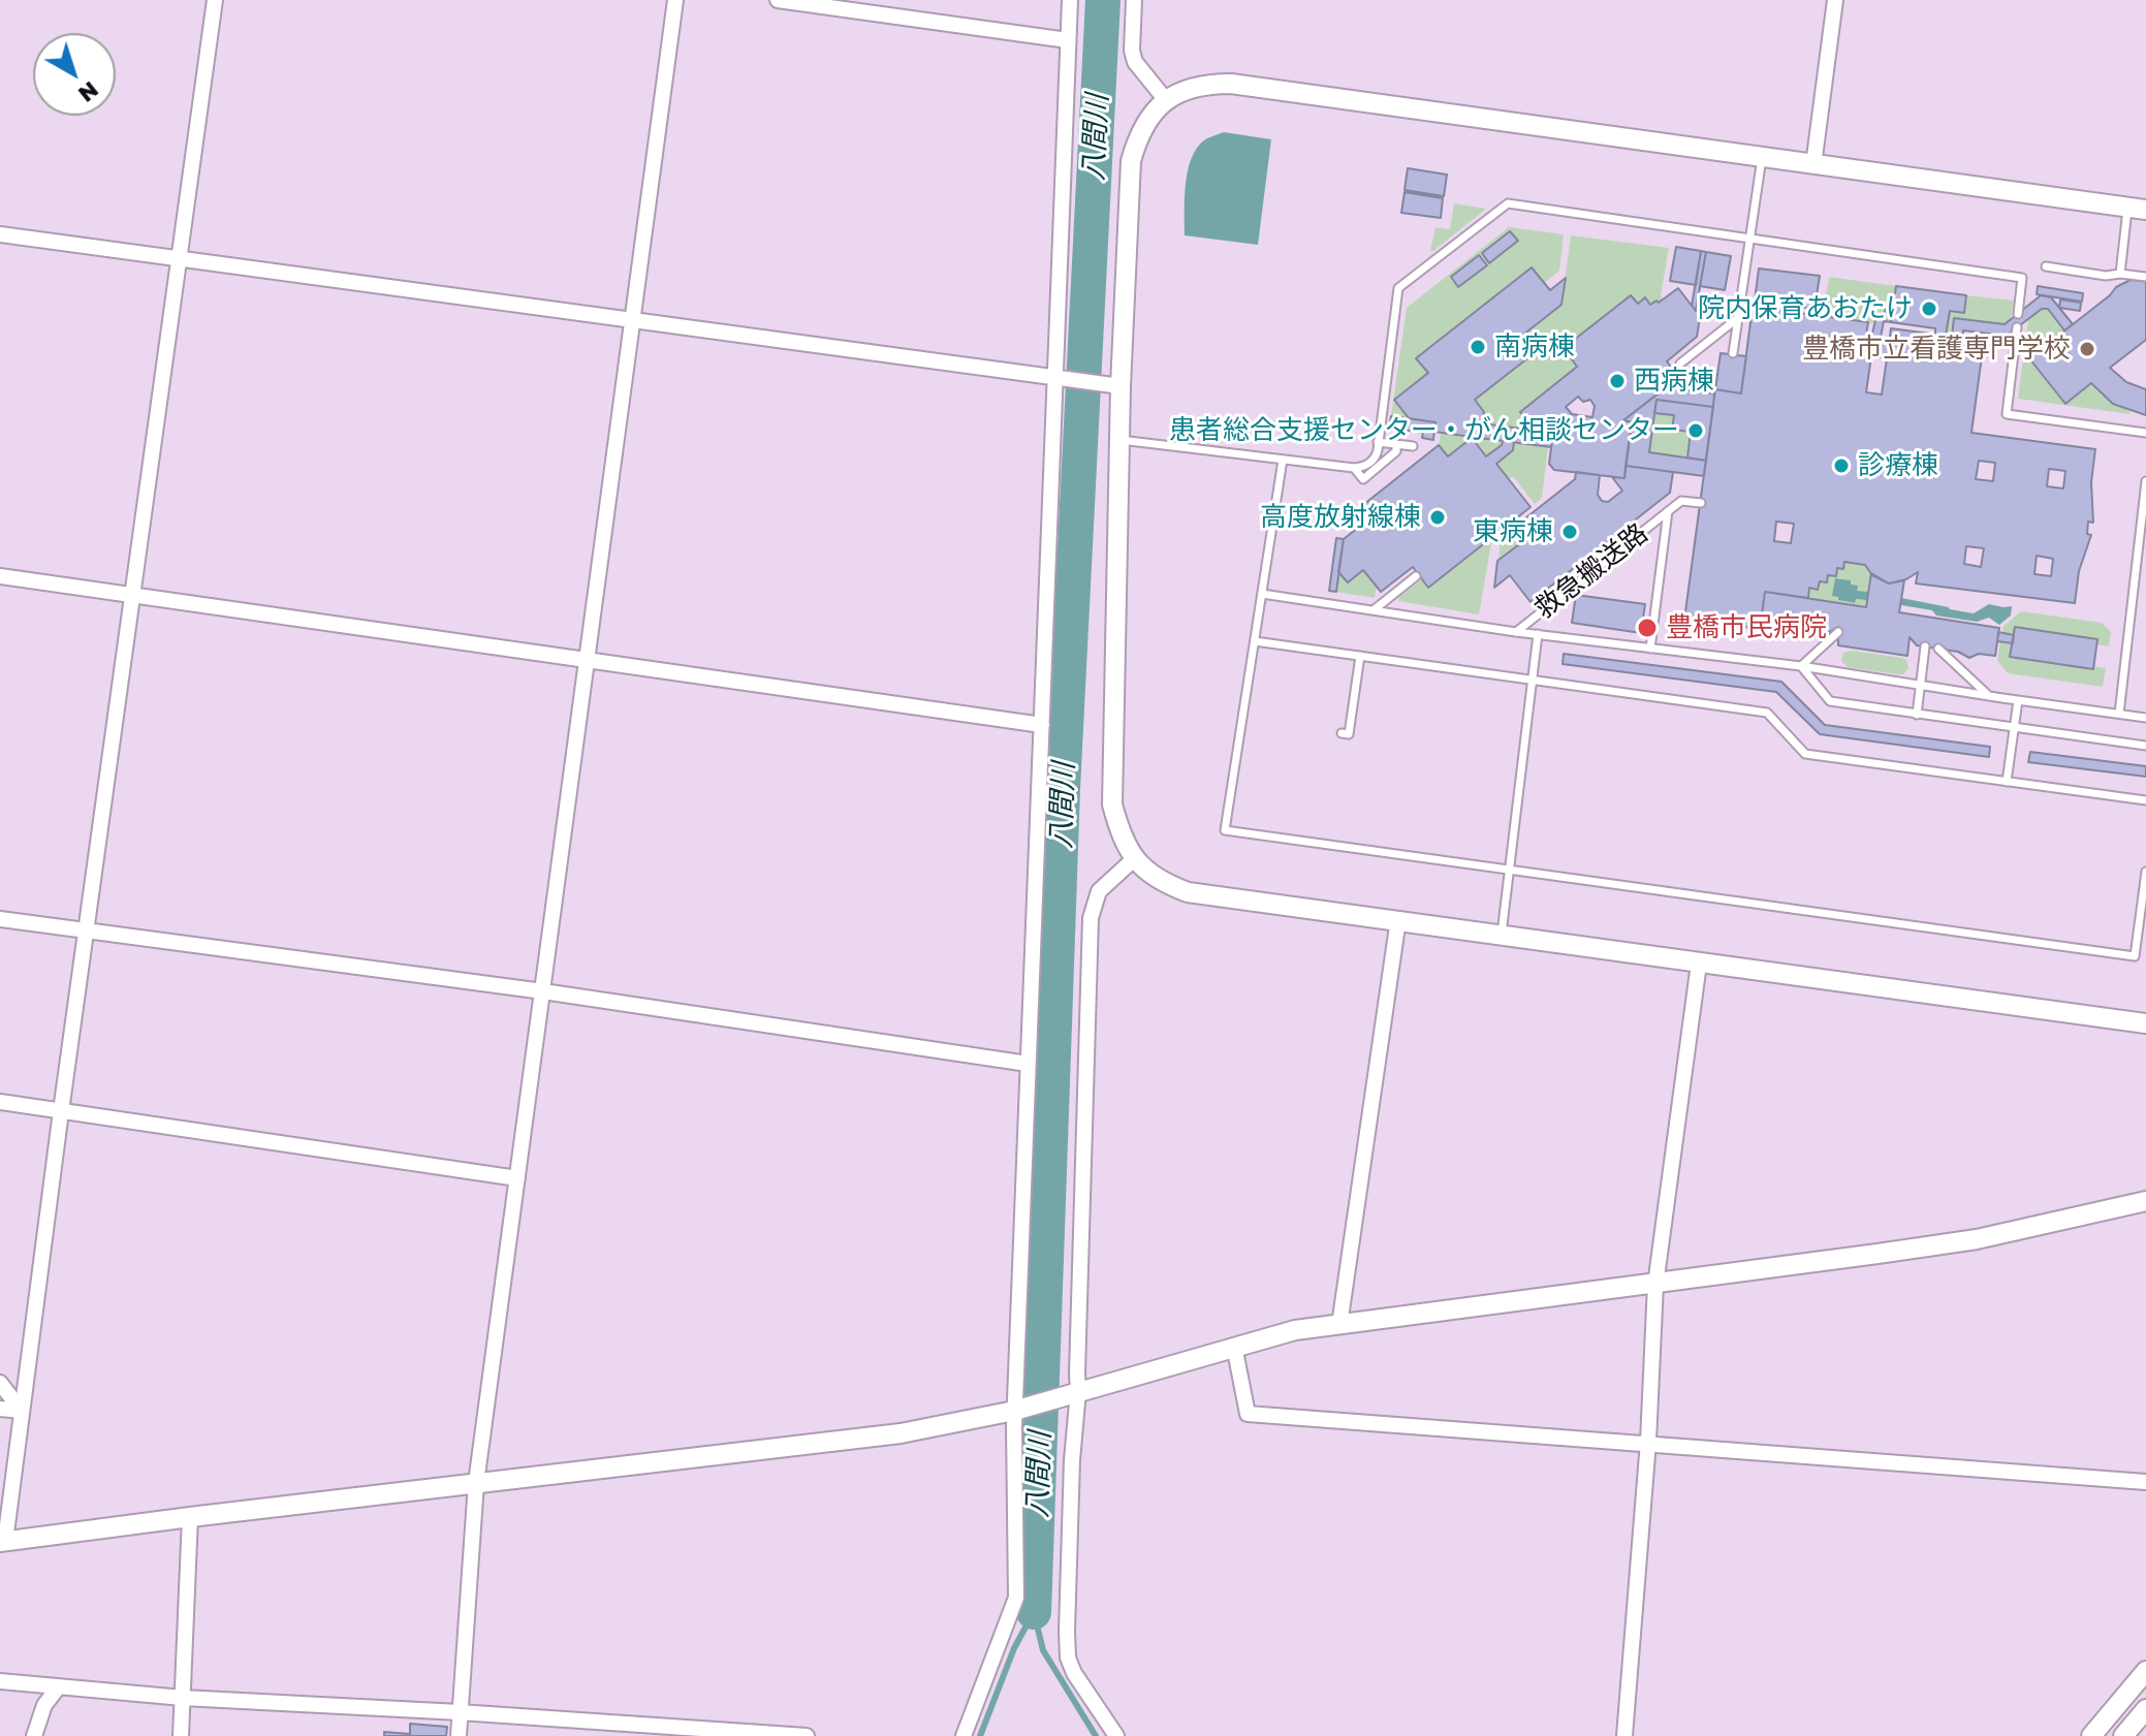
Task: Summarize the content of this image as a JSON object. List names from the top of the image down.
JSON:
{
  "streets": {
    "lane": ["救急搬送路"]
  },
  "water": ["八間川"],
  "places": [
    "院内保育あおたけ",
    "南病棟",
    "豊橋市立看護専門学校",
    "西病棟",
    "患者総合支援センター・がん相談センター",
    "診療棟",
    "高度放射線棟",
    "東病棟",
    "豊橋市民病院"
  ],
  "north": "bottom right"
}
